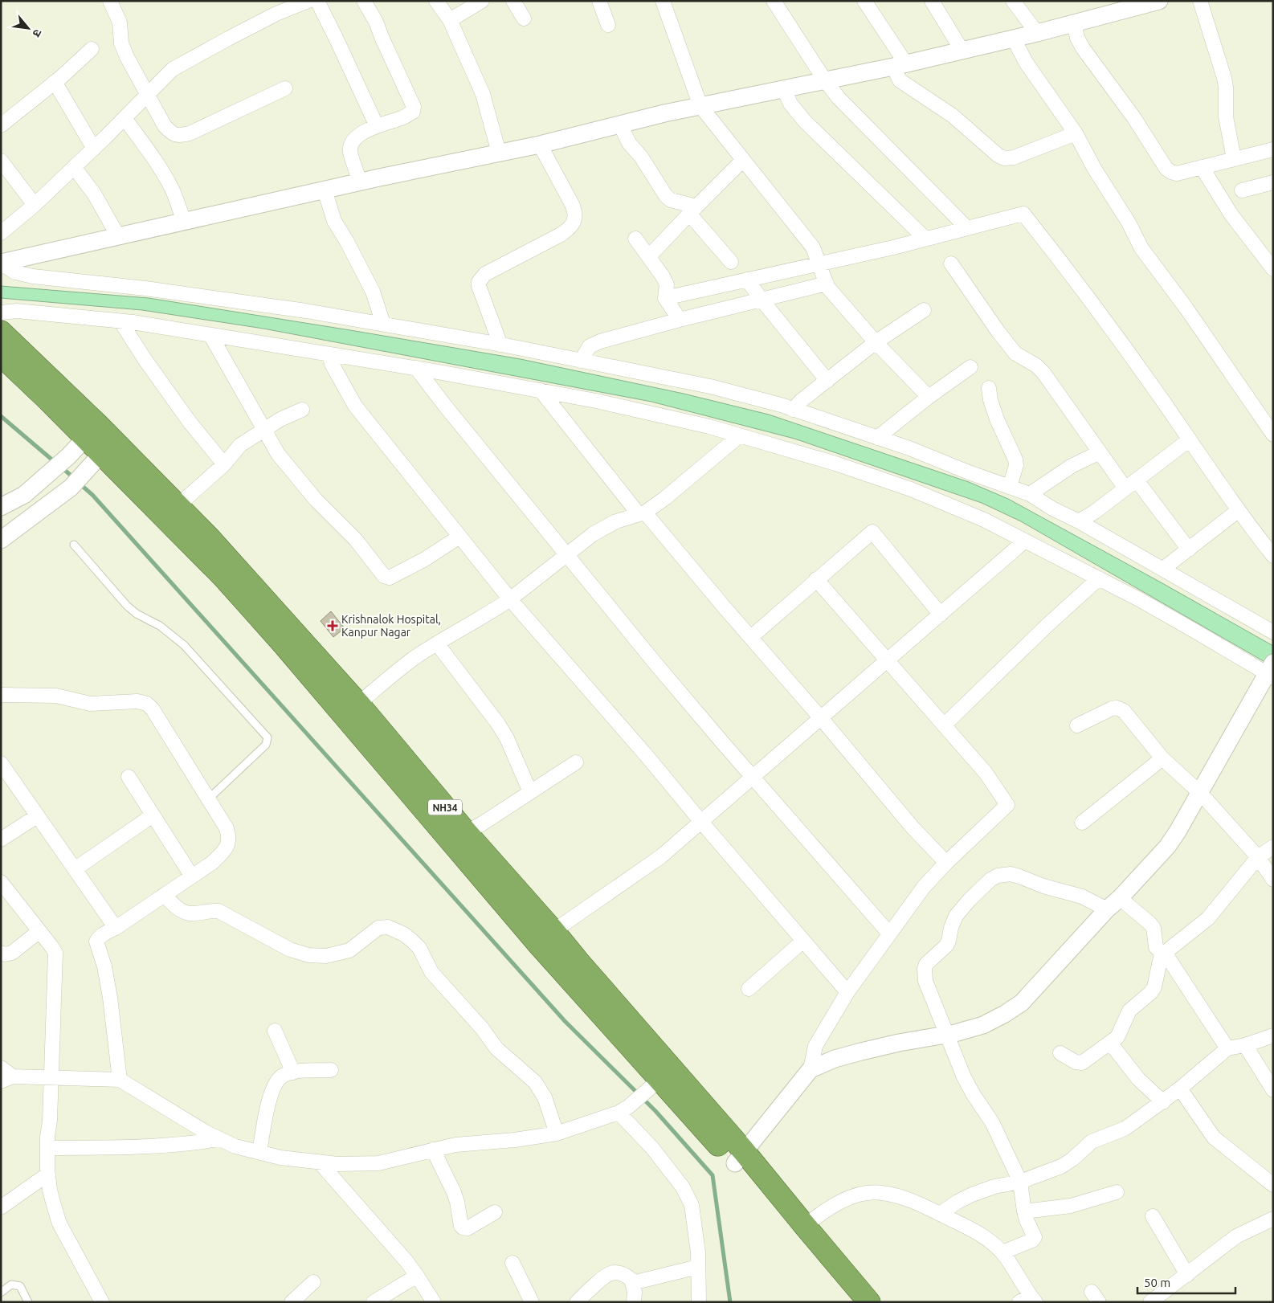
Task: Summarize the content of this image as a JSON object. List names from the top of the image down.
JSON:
{
  "streets": {
    "highway": ["NH34"]
  },
  "places": {
    "health": ["Krishnalok Hospital, Kanpur Nagar"]
  },
  "scale_bar": "50 m",
  "north": "bottom right"
}
